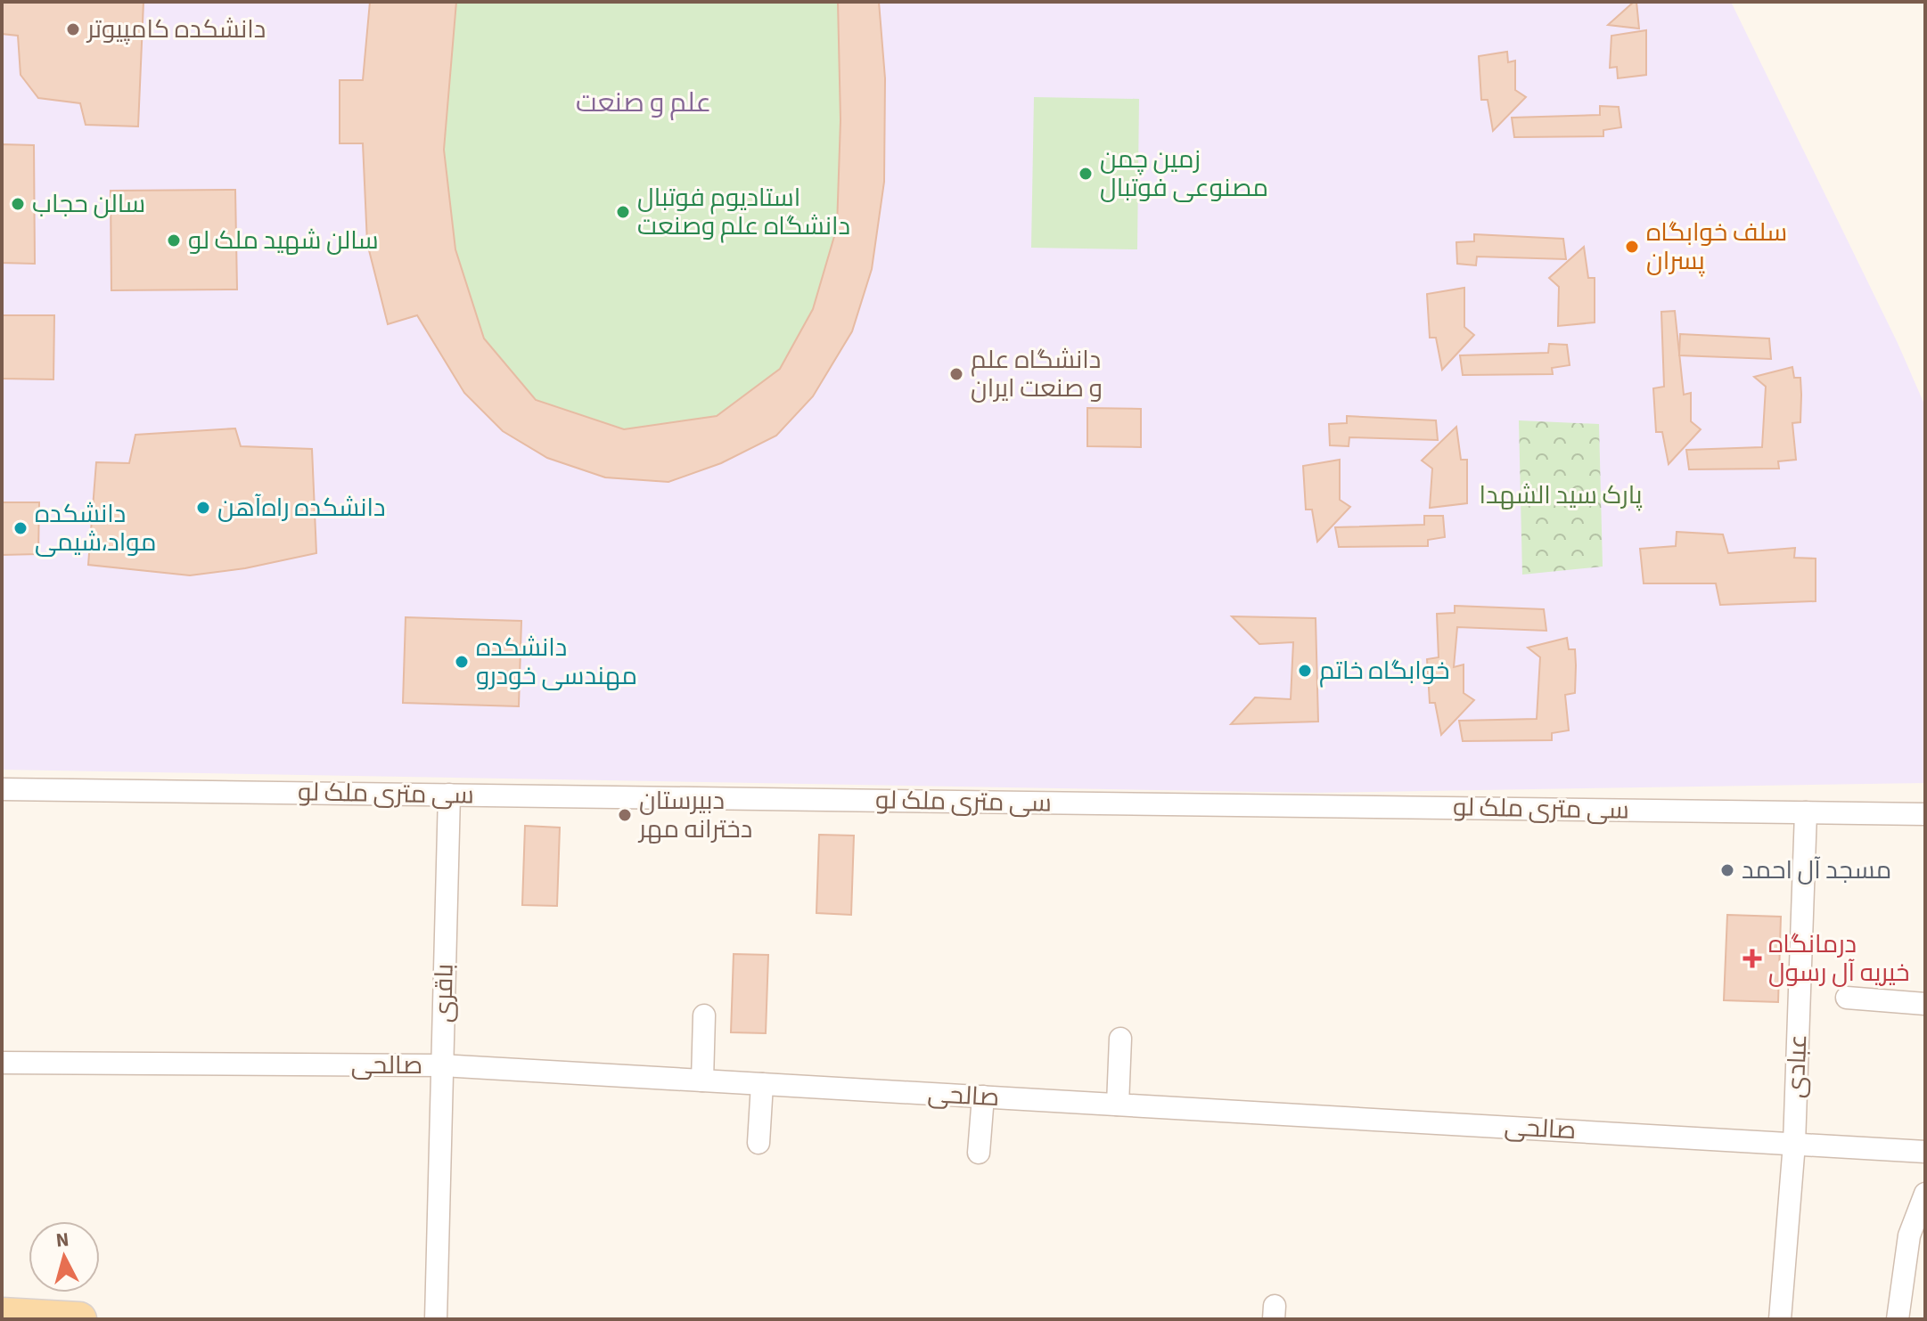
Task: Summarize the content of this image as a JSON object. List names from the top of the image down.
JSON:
{
  "streets": {
    "street": [
      "سی متری ملک لو",
      "باقری",
      "صالحی",
      "عبادی"
    ]
  },
  "crossings": [
    ["سی متری ملک لو", "باقری"],
    ["سی متری ملک لو", "عبادی"],
    ["باقری", "صالحی"],
    ["صالحی", "عبادی"]
  ],
  "districts": ["علم و صنعت"],
  "parks": ["پارک سید الشهدا"],
  "places": {
    "other": [
      "دانشکده کامپیوتر",
      "زمین چمن مصنوعی فوتبال",
      "سالن حجاب",
      "استادیوم فوتبال دانشگاه علم وصنعت",
      "سالن شهید ملک لو",
      "سلف خوابگاه پسران",
      "دانشگاه علم و صنعت ایران",
      "دانشکده راه‌آهن",
      "دانشکده مواد،شیمی",
      "دانشکده مهندسی خودرو",
      "خوابگاه خاتم",
      "دبیرستان دخترانه مهر",
      "مسجد آل احمد"
    ],
    "health": ["درمانگاه خیریه آل رسول"]
  },
  "north": "top"
}
